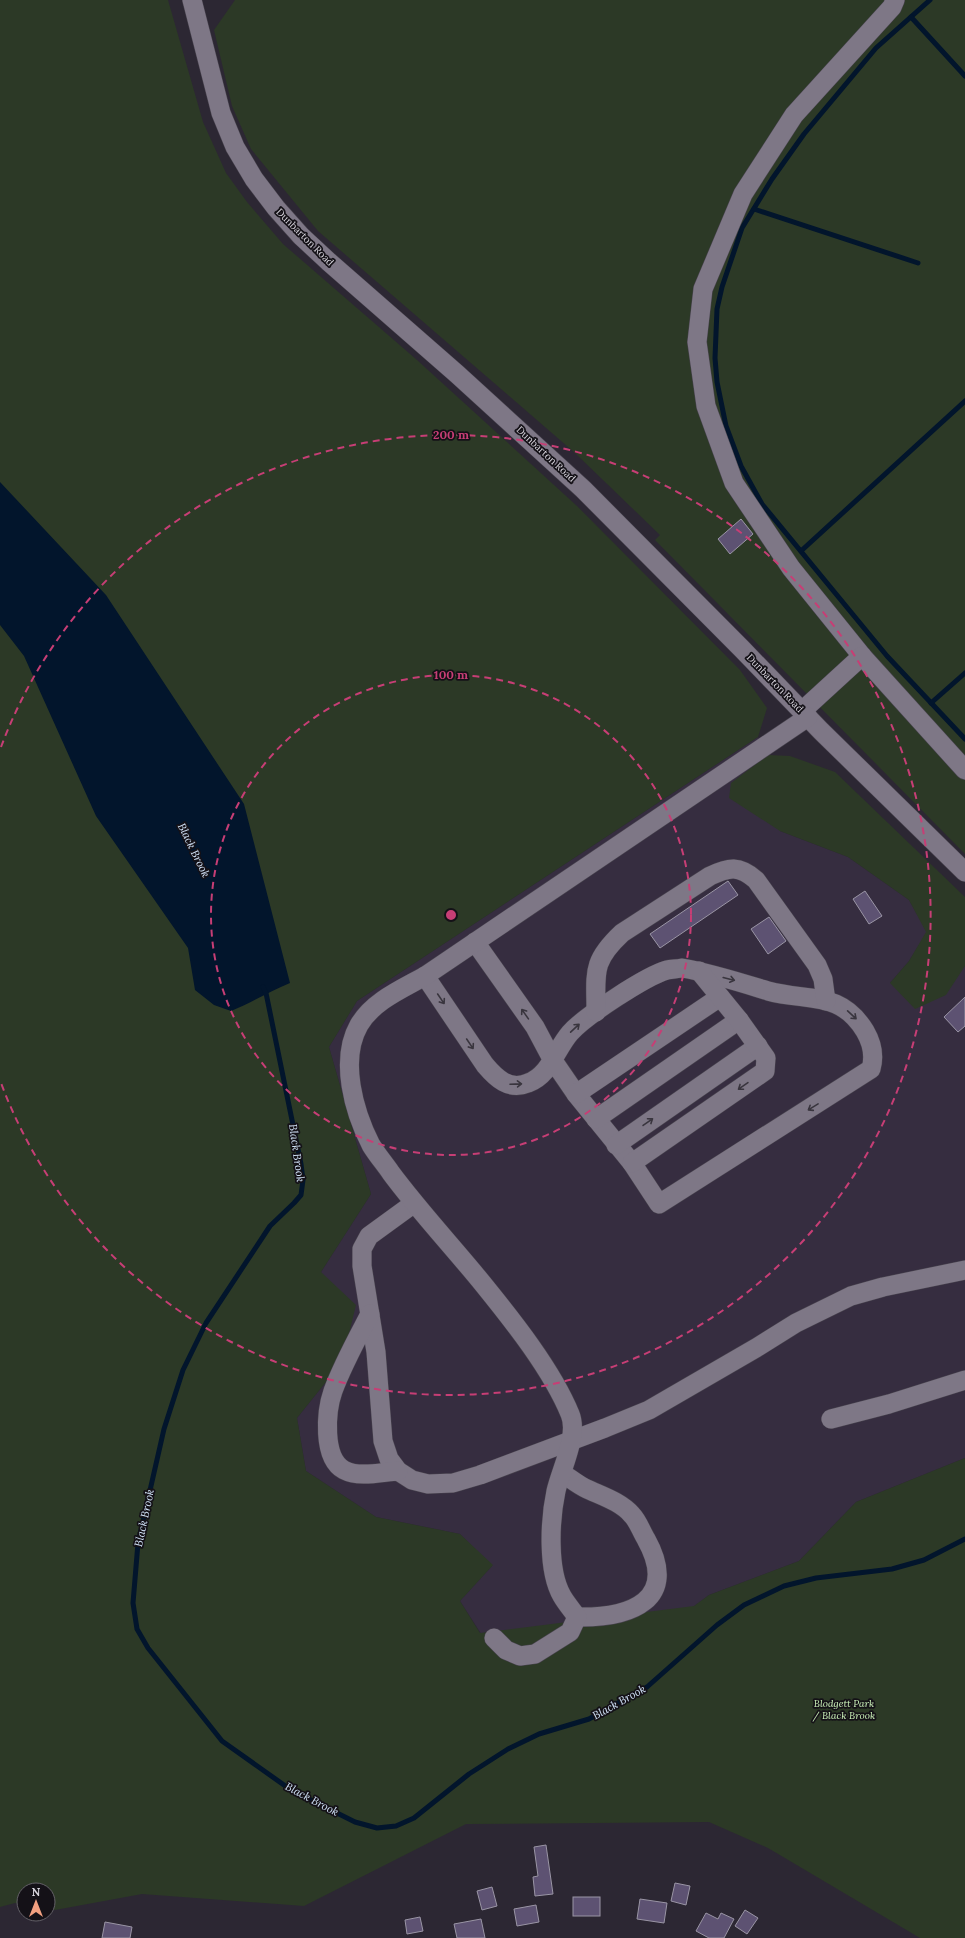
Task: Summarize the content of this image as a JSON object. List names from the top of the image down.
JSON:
{
  "streets": {
    "street": ["Dunbarton Road"]
  },
  "water": ["Black Brook"],
  "parks": ["Blodgett Park / Black Brook"],
  "north": "top",
  "rings": ["200 m", "100 m"]
}
